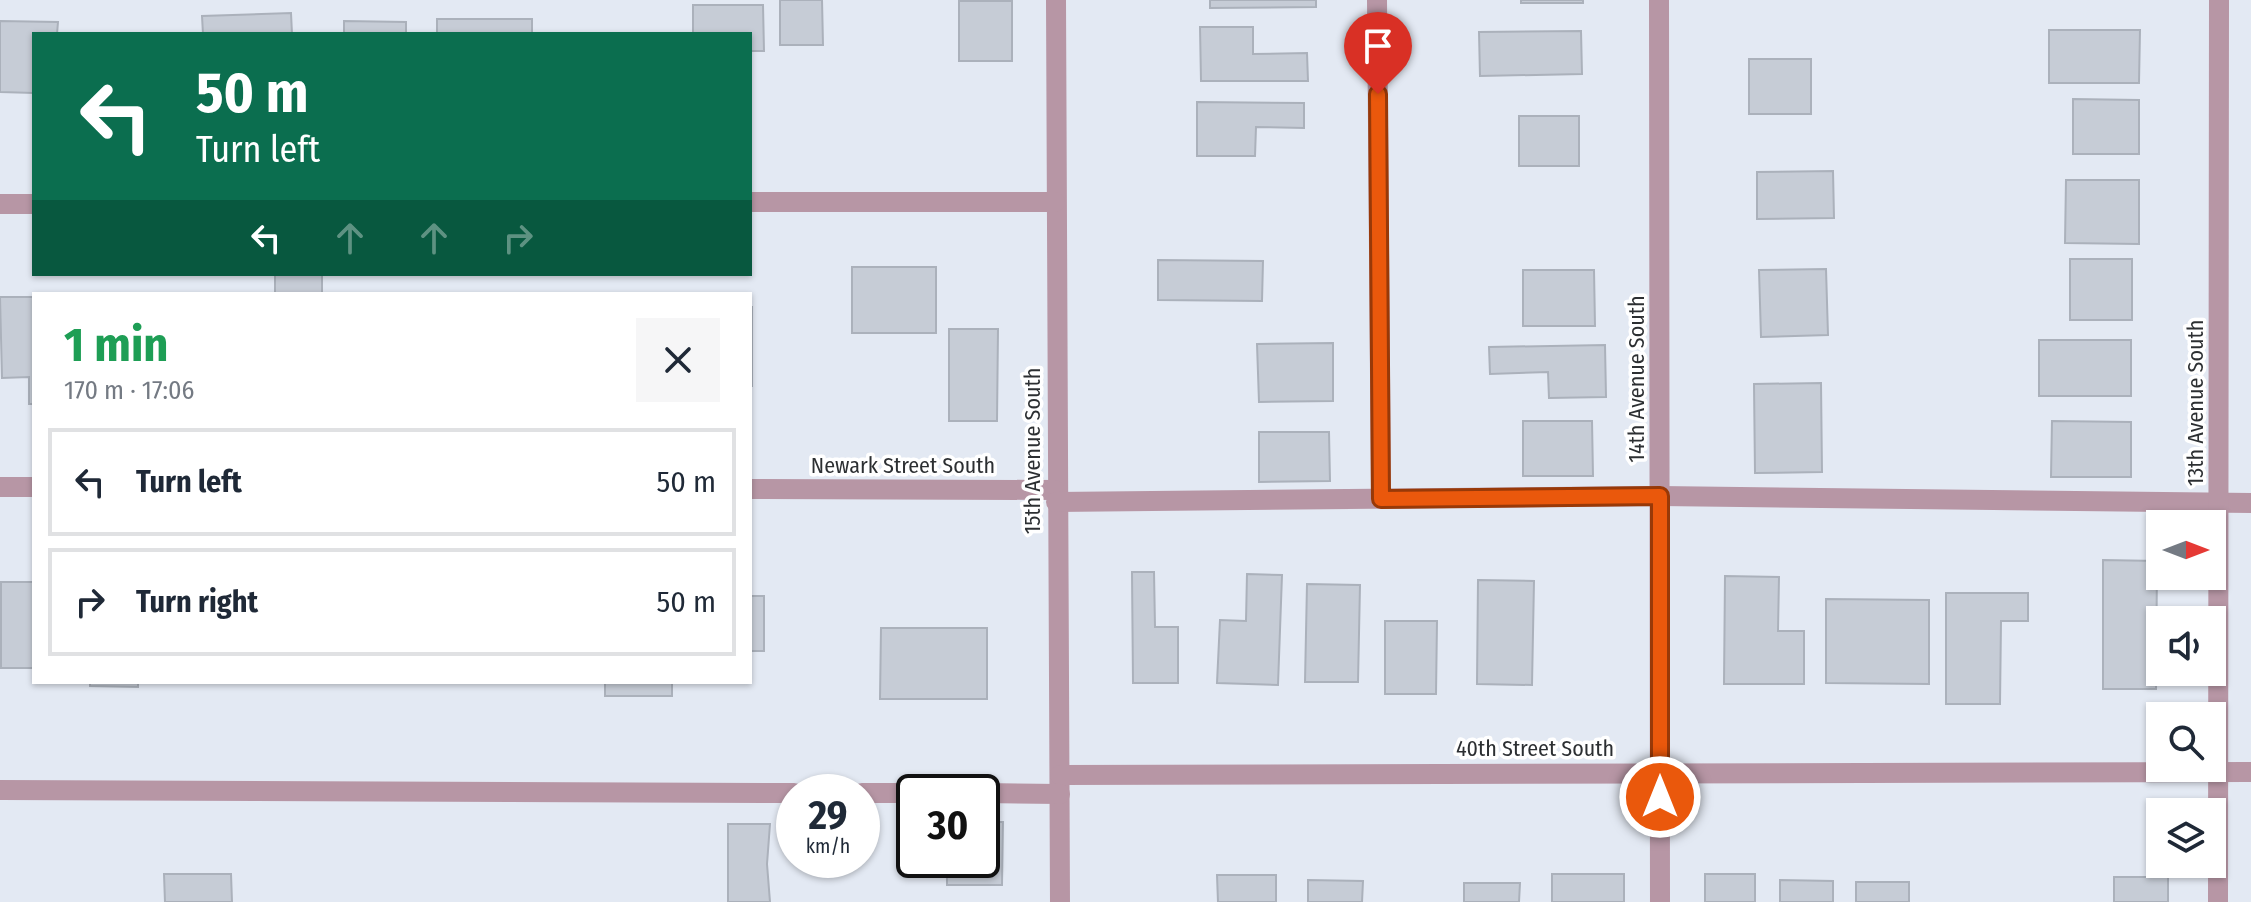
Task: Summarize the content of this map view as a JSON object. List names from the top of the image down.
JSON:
{
  "streets": {
    "street": [
      "14th Avenue South",
      "13th Avenue South",
      "15th Avenue South",
      "Newark Street South",
      "40th Street South"
    ]
  },
  "crossings": [
    ["14th Avenue South", "Newark Street South"],
    ["14th Avenue South", "40th Street South"],
    ["13th Avenue South", "Newark Street South"],
    ["15th Avenue South", "Newark Street South"],
    ["15th Avenue South", "40th Street South"]
  ],
  "north": "right",
  "page": {
    "turn": ["50 m", "Turn left"],
    "heading": ["1 min", "170 m · 17:06"],
    "list": [
      {
        "name": "Turn left",
        "value": "50 m"
      },
      {
        "name": "Turn right",
        "value": "50 m"
      }
    ],
    "speed": "29 km/h",
    "limit": "30"
  }
}
